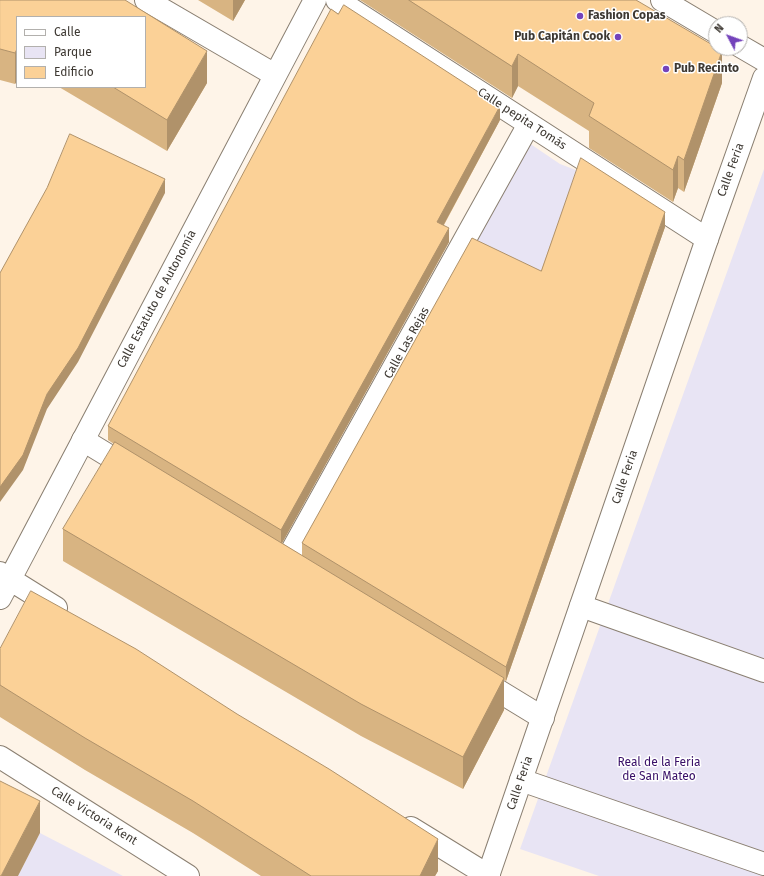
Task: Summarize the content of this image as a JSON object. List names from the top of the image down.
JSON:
{
  "streets": {
    "street": [
      "Calle pepita Tomás",
      "Calle Feria",
      "Calle Estatuto de Autonomía",
      "Calle Las Rejas",
      "Calle Victoria Kent"
    ]
  },
  "crossings": [
    ["Calle pepita Tomás", "Calle Feria"],
    ["Calle pepita Tomás", "Calle Las Rejas"]
  ],
  "parks": ["Real de la Feria de San Mateo"],
  "places": ["Fashion Copas", "Pub Capitán Cook", "Pub Recinto"],
  "legend": ["Calle", "Parque", "Edificio"],
  "north": "top left"
}
